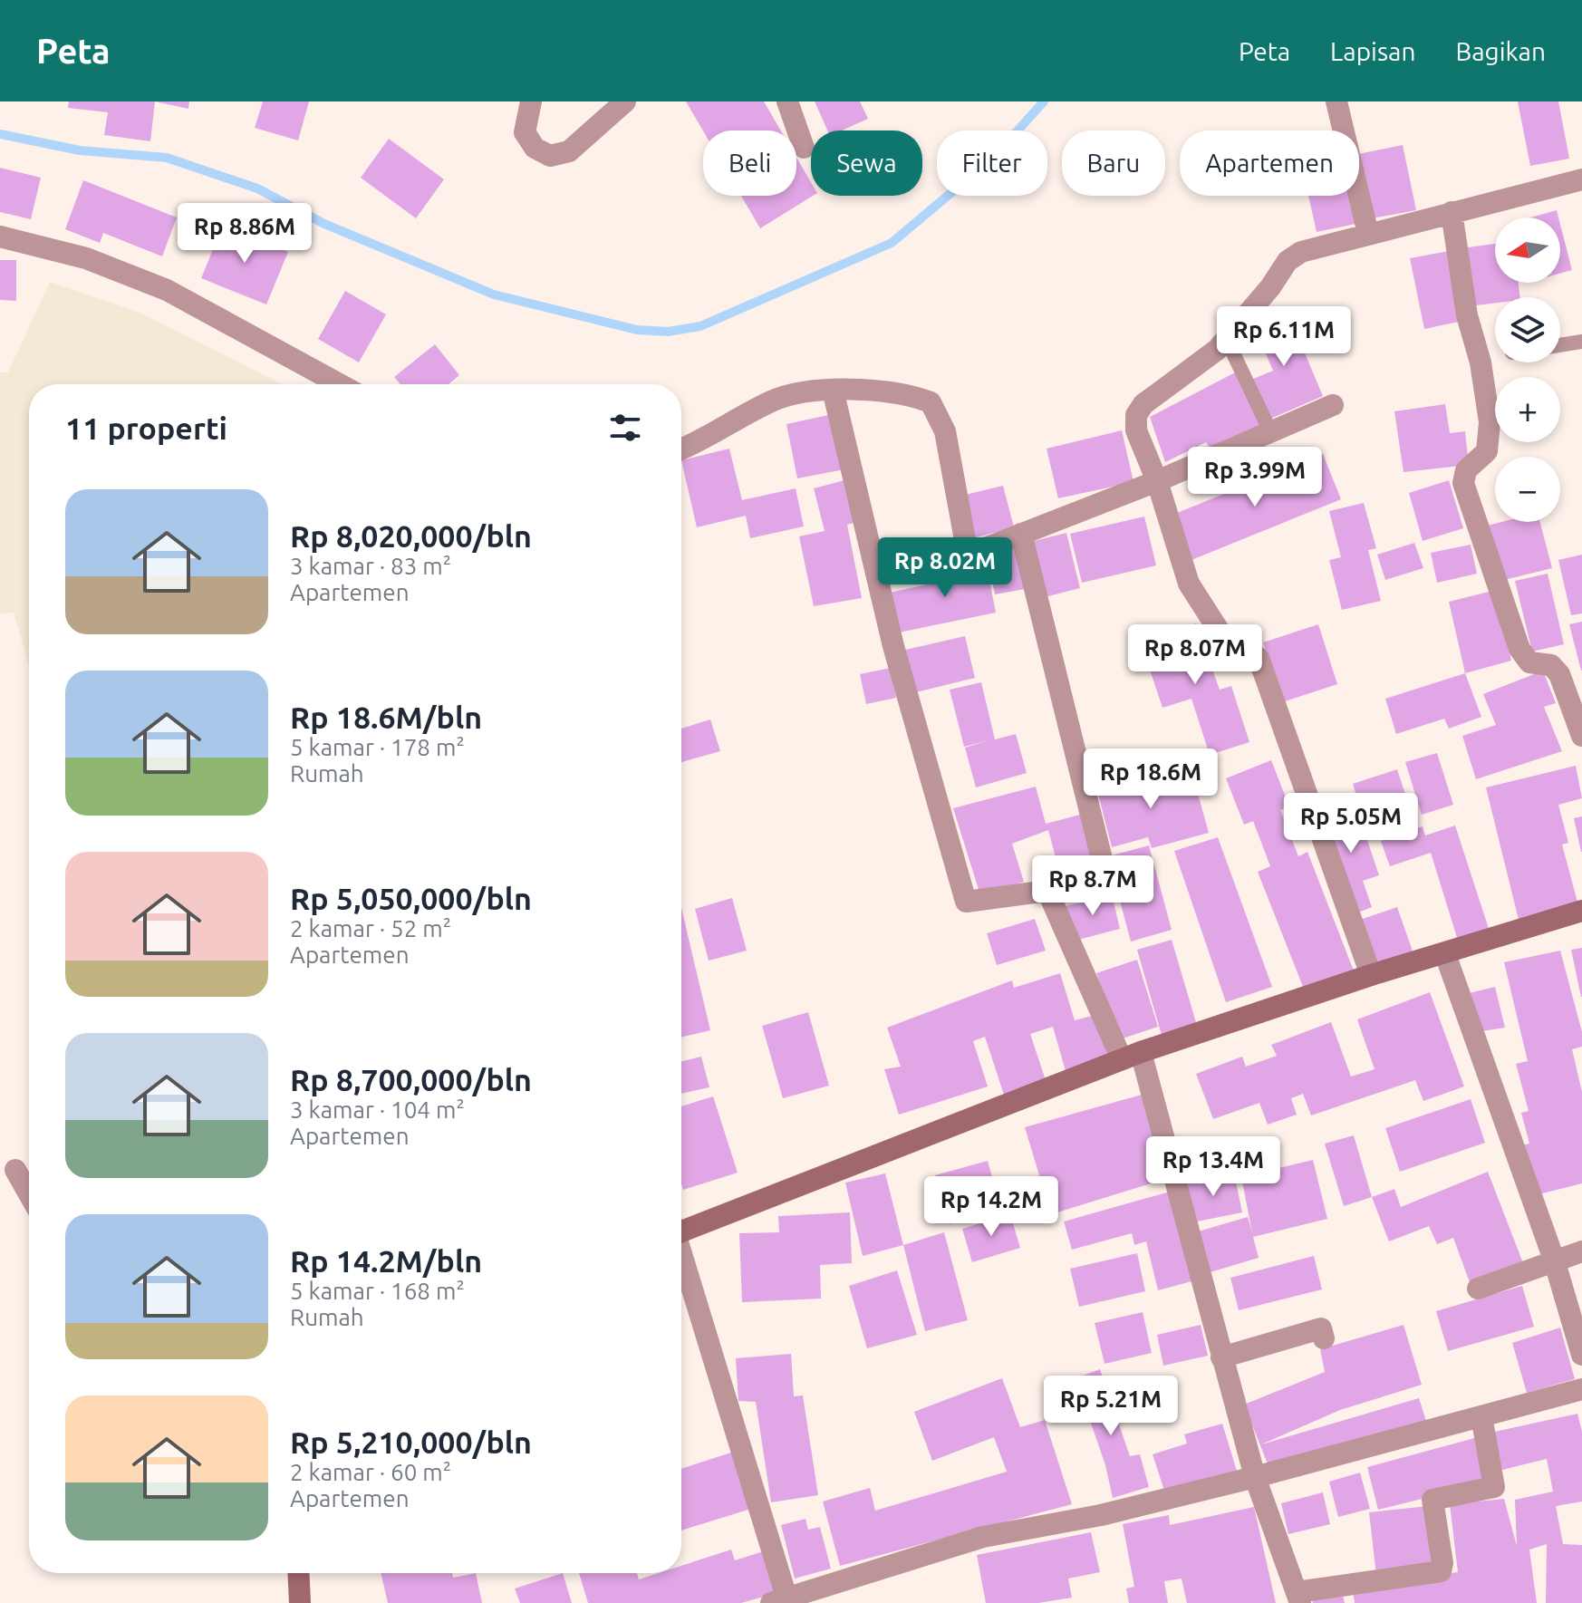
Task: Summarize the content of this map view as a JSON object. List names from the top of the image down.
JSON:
{
  "north": "left",
  "page": {
    "header": "Peta",
    "nav": ["Peta", "Lapisan", "Bagikan"],
    "chip": [
      "Beli",
      "Sewa",
      "Filter",
      "Baru",
      "Apartemen"
    ],
    "price": [
      "Rp 8.86M",
      "Rp 6.11M",
      "Rp 3.99M",
      "Rp 8.02M",
      "Rp 8.07M",
      "Rp 18.6M",
      "Rp 5.05M",
      "Rp 8.7M",
      "Rp 13.4M",
      "Rp 14.2M",
      "Rp 5.21M"
    ],
    "map_buttons": ["+", "−"],
    "heading": "11 properti",
    "list": [
      {
        "name": "Rp 8,020,000/bln",
        "note": "3 kamar · 83 m² · Apartemen"
      },
      {
        "name": "Rp 18.6M/bln",
        "note": "5 kamar · 178 m² · Rumah"
      },
      {
        "name": "Rp 5,050,000/bln",
        "note": "2 kamar · 52 m² · Apartemen"
      },
      {
        "name": "Rp 8,700,000/bln",
        "note": "3 kamar · 104 m² · Apartemen"
      },
      {
        "name": "Rp 14.2M/bln",
        "note": "5 kamar · 168 m² · Rumah"
      },
      {
        "name": "Rp 5,210,000/bln",
        "note": "2 kamar · 60 m² · Apartemen"
      }
    ]
  }
}
